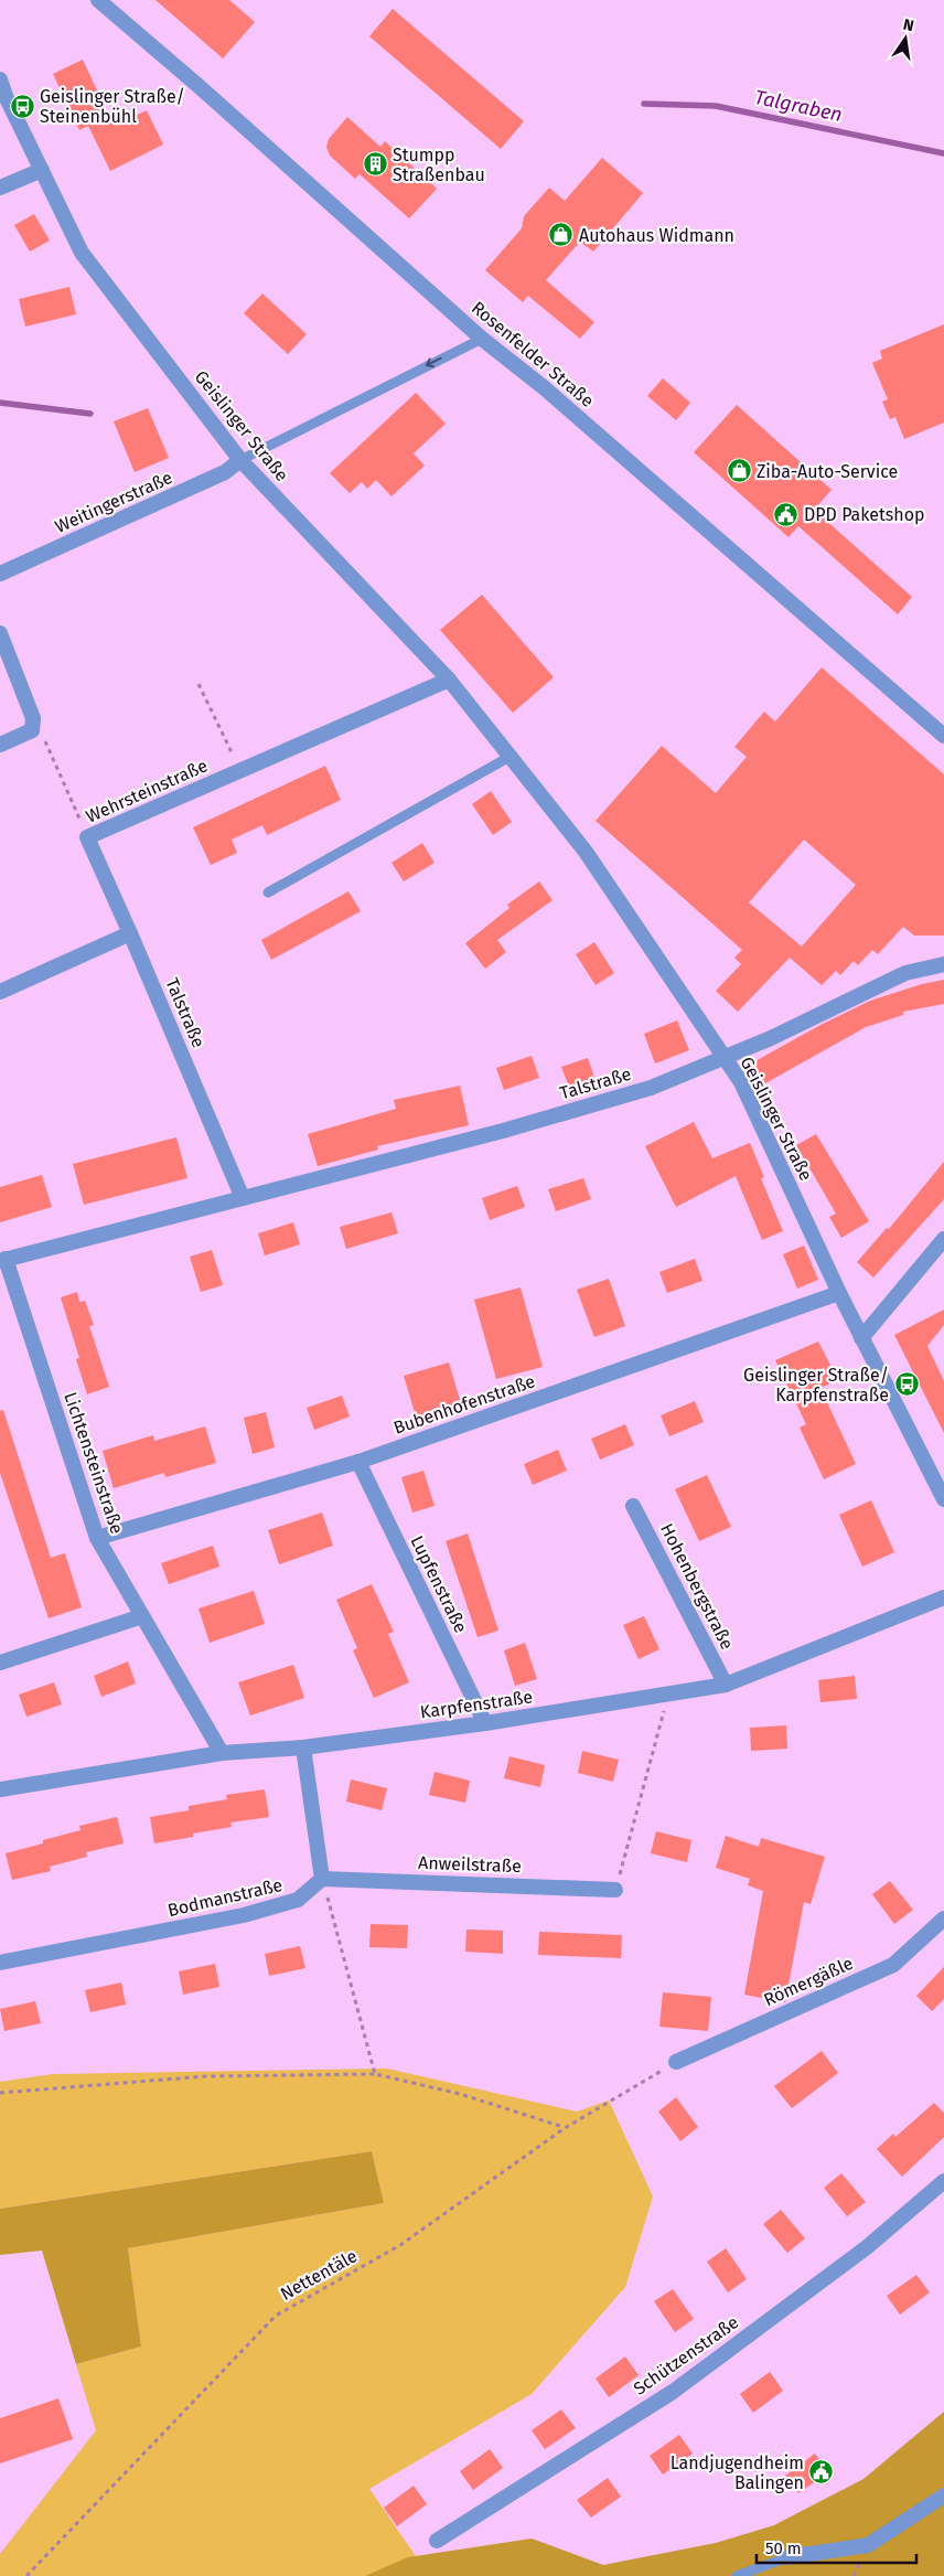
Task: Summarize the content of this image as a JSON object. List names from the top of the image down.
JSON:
{
  "streets": {
    "street": [
      "Rosenfelder Straße",
      "Geislinger Straße",
      "Weitingerstraße",
      "Wehrsteinstraße",
      "Talstraße",
      "Bubenhofenstraße",
      "Lichtensteinstraße",
      "Lupfenstraße",
      "Hohenbergstraße",
      "Karpfenstraße",
      "Anweilstraße",
      "Bodmanstraße",
      "Römergäßle",
      "Schützenstraße"
    ],
    "path": ["Nettentäle"]
  },
  "crossings": [
    ["Geislinger Straße", "Weitingerstraße"],
    ["Geislinger Straße", "Wehrsteinstraße"],
    ["Geislinger Straße", "Talstraße"],
    ["Geislinger Straße", "Bubenhofenstraße"],
    ["Wehrsteinstraße", "Talstraße"],
    ["Talstraße", "Lichtensteinstraße"],
    ["Bubenhofenstraße", "Lichtensteinstraße"],
    ["Bubenhofenstraße", "Lupfenstraße"],
    ["Lichtensteinstraße", "Karpfenstraße"],
    ["Lupfenstraße", "Karpfenstraße"],
    ["Hohenbergstraße", "Karpfenstraße"],
    ["Anweilstraße", "Bodmanstraße"],
    ["Römergäßle", "Nettentäle"]
  ],
  "water": ["Talgraben"],
  "places": {
    "bus stop": ["Geislinger Straße/ Steinenbühl", "Geislinger Straße/ Karpfenstraße"],
    "building": ["Stumpp Straßenbau"],
    "shop": ["Autohaus Widmann", "Ziba-Auto-Service"],
    "public building": ["DPD Paketshop", "Landjugendheim Balingen"]
  },
  "scale_bar": "50 m",
  "north": "top"
}
